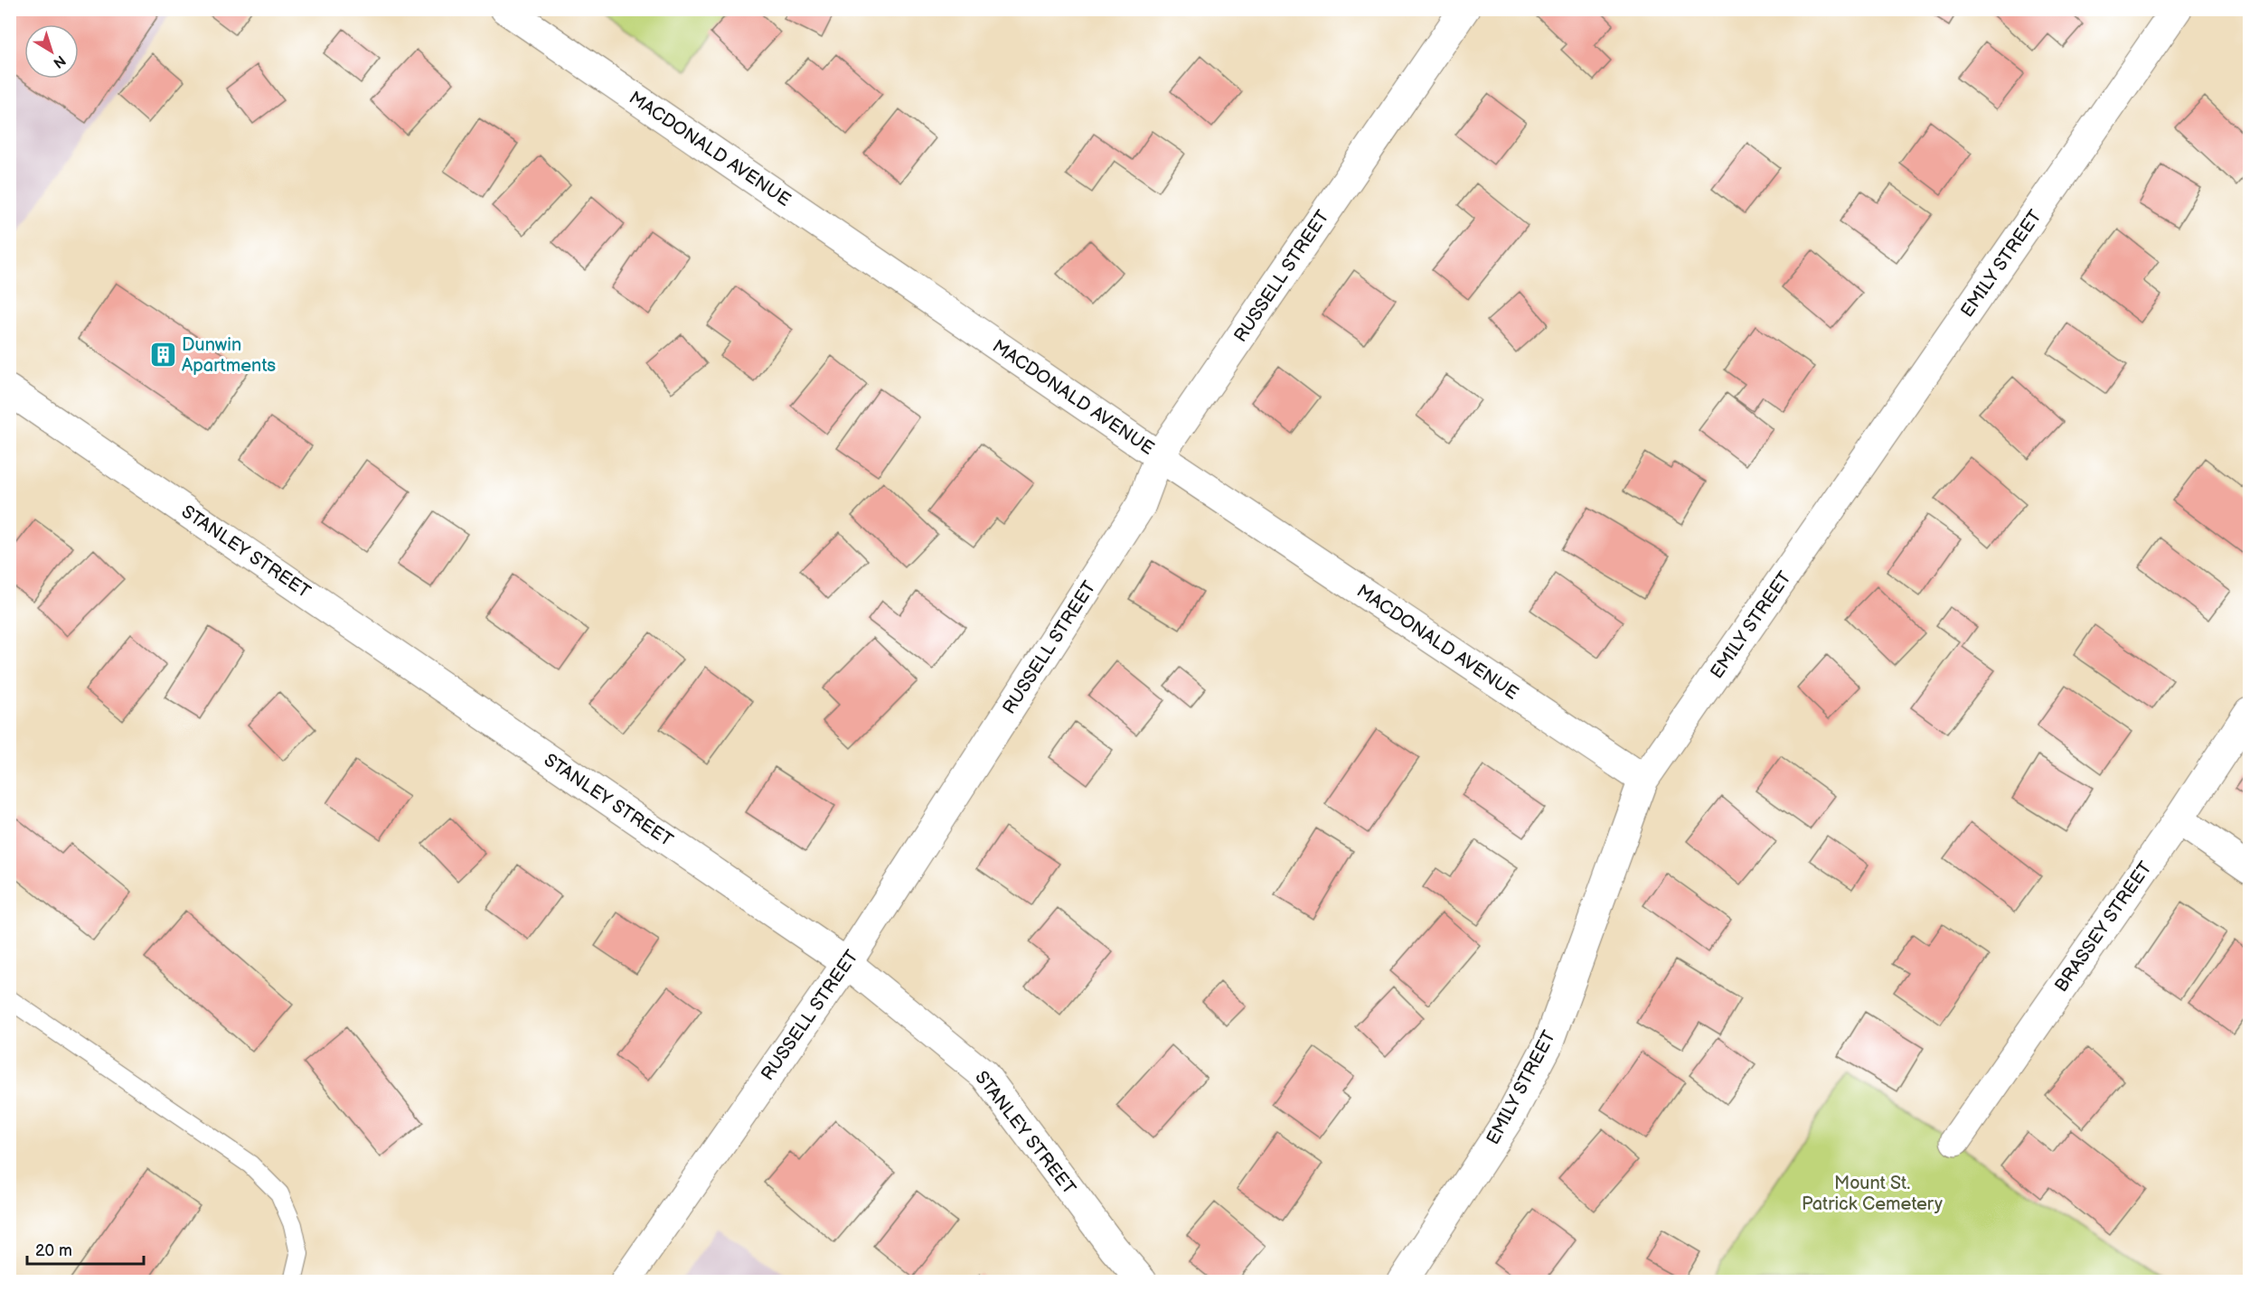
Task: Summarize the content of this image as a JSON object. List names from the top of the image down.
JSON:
{
  "streets": {
    "street": [
      "MACDONALD AVENUE",
      "EMILY STREET",
      "RUSSELL STREET",
      "STANLEY STREET",
      "BRASSEY STREET"
    ]
  },
  "crossings": [
    ["MACDONALD AVENUE", "EMILY STREET"],
    ["MACDONALD AVENUE", "RUSSELL STREET"],
    ["RUSSELL STREET", "STANLEY STREET"]
  ],
  "parks": ["Mount St. Patrick Cemetery"],
  "places": {
    "building": ["Dunwin Apartments"]
  },
  "scale_bar": "20 m",
  "north": "bottom right"
}
